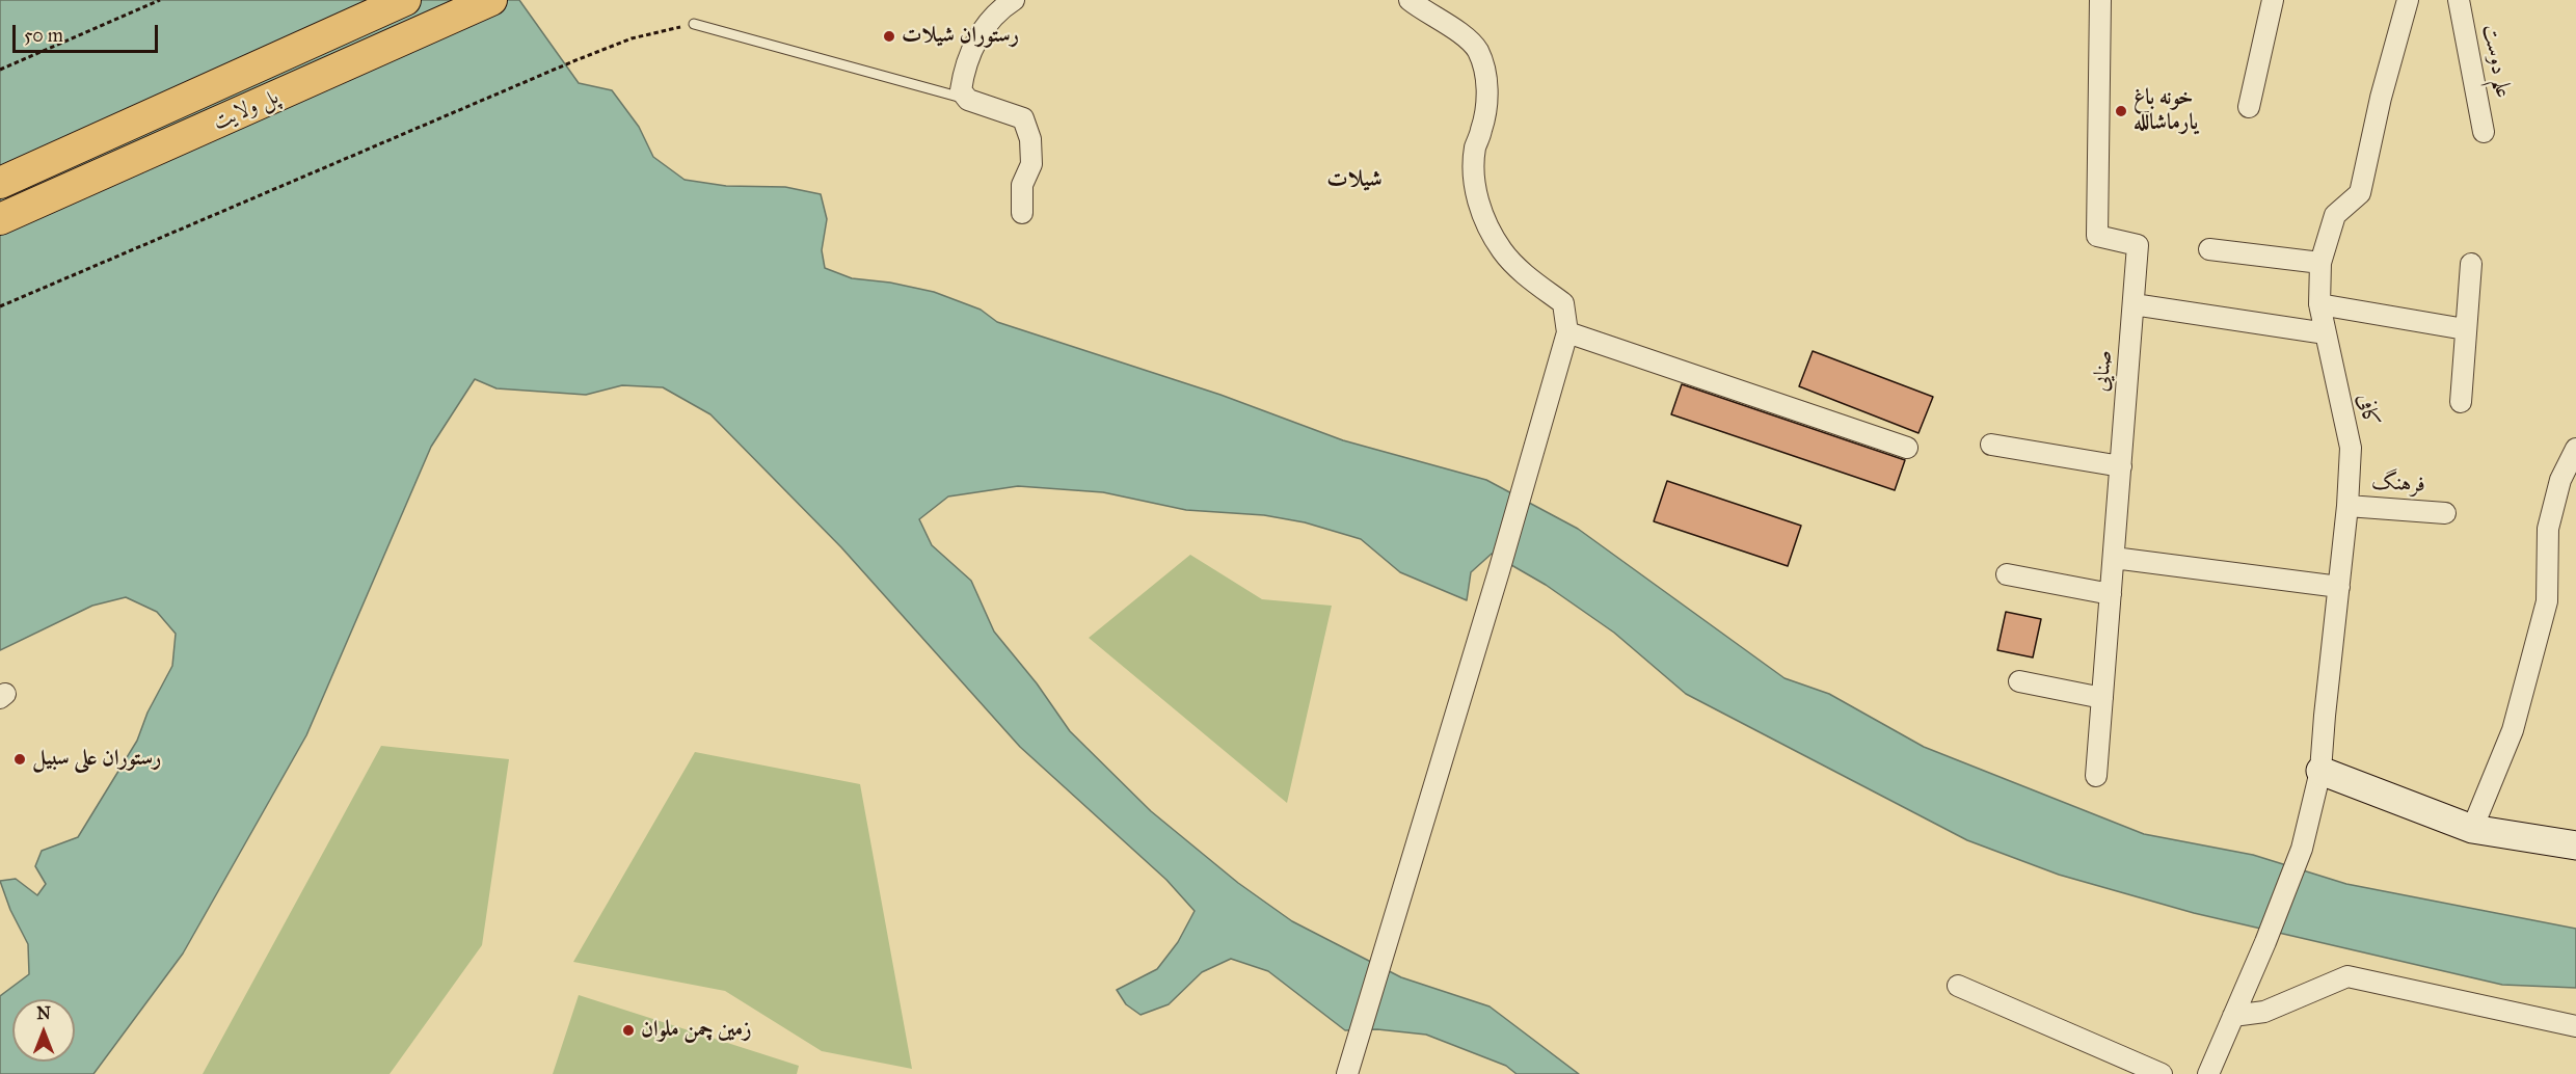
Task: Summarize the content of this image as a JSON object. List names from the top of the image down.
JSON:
{
  "streets": {
    "main road": ["پل ولایت"],
    "street": [
      "علم دوست",
      "صنایی",
      "کافی",
      "فرهنگ"
    ]
  },
  "crossings": [
    ["کافی", "فرهنگ"]
  ],
  "districts": ["شیلات"],
  "places": [
    "رستوران شیلات",
    "خونه باغ یارماشالله",
    "رستوران علی سبیل",
    "زمین چمن ملوان"
  ],
  "scale_bar": "50 m",
  "north": "top"
}
